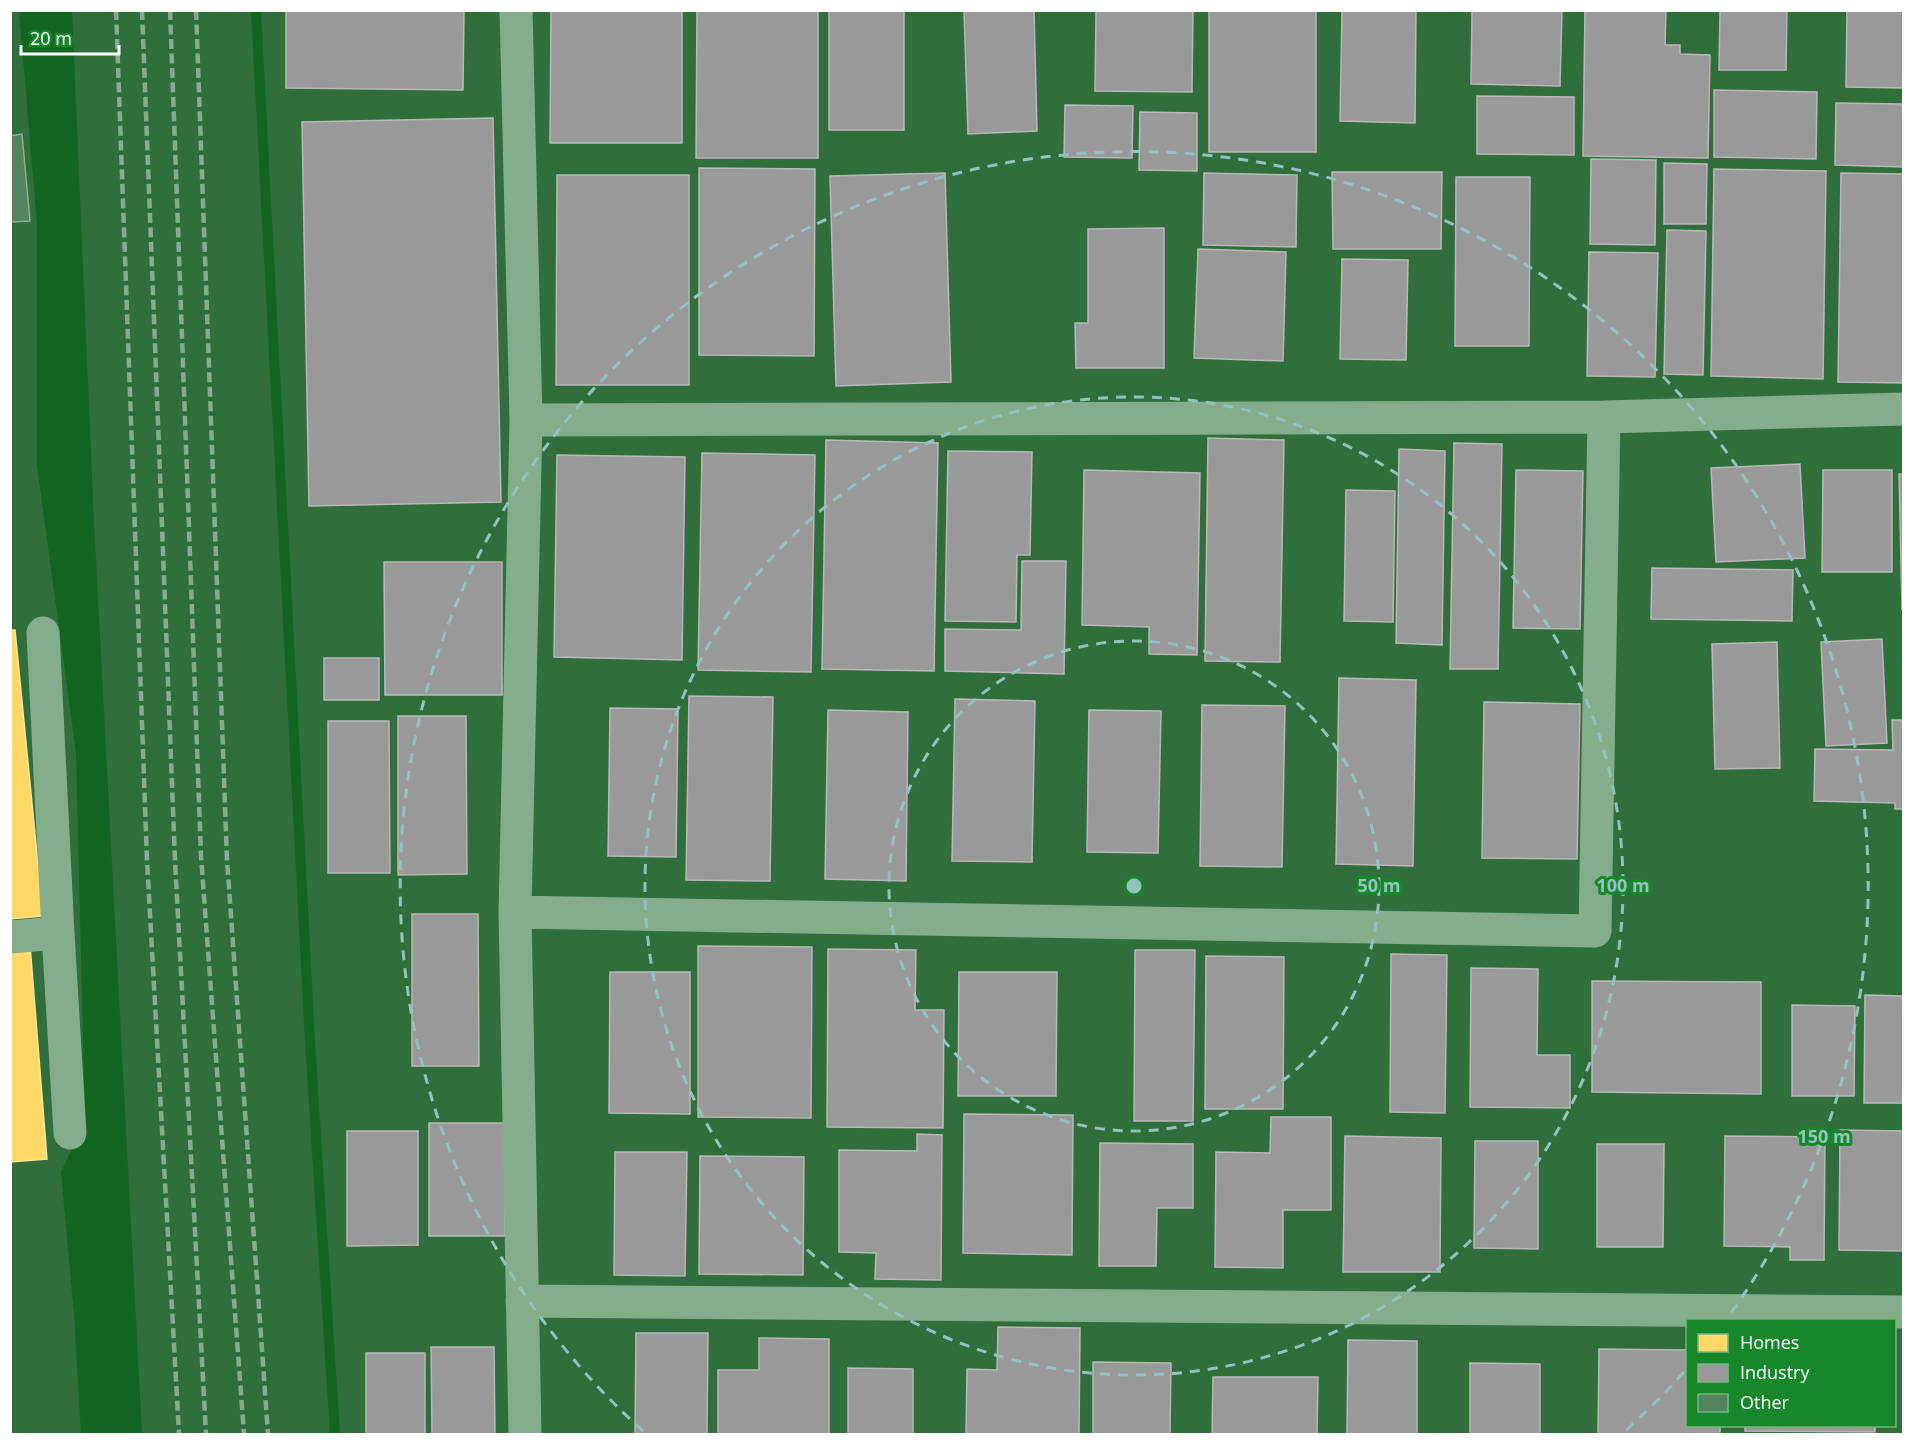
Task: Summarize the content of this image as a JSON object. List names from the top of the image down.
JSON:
{
  "legend": ["Homes", "Industry", "Other"],
  "scale_bar": "20 m",
  "rings": ["50 m", "100 m", "150 m"]
}
